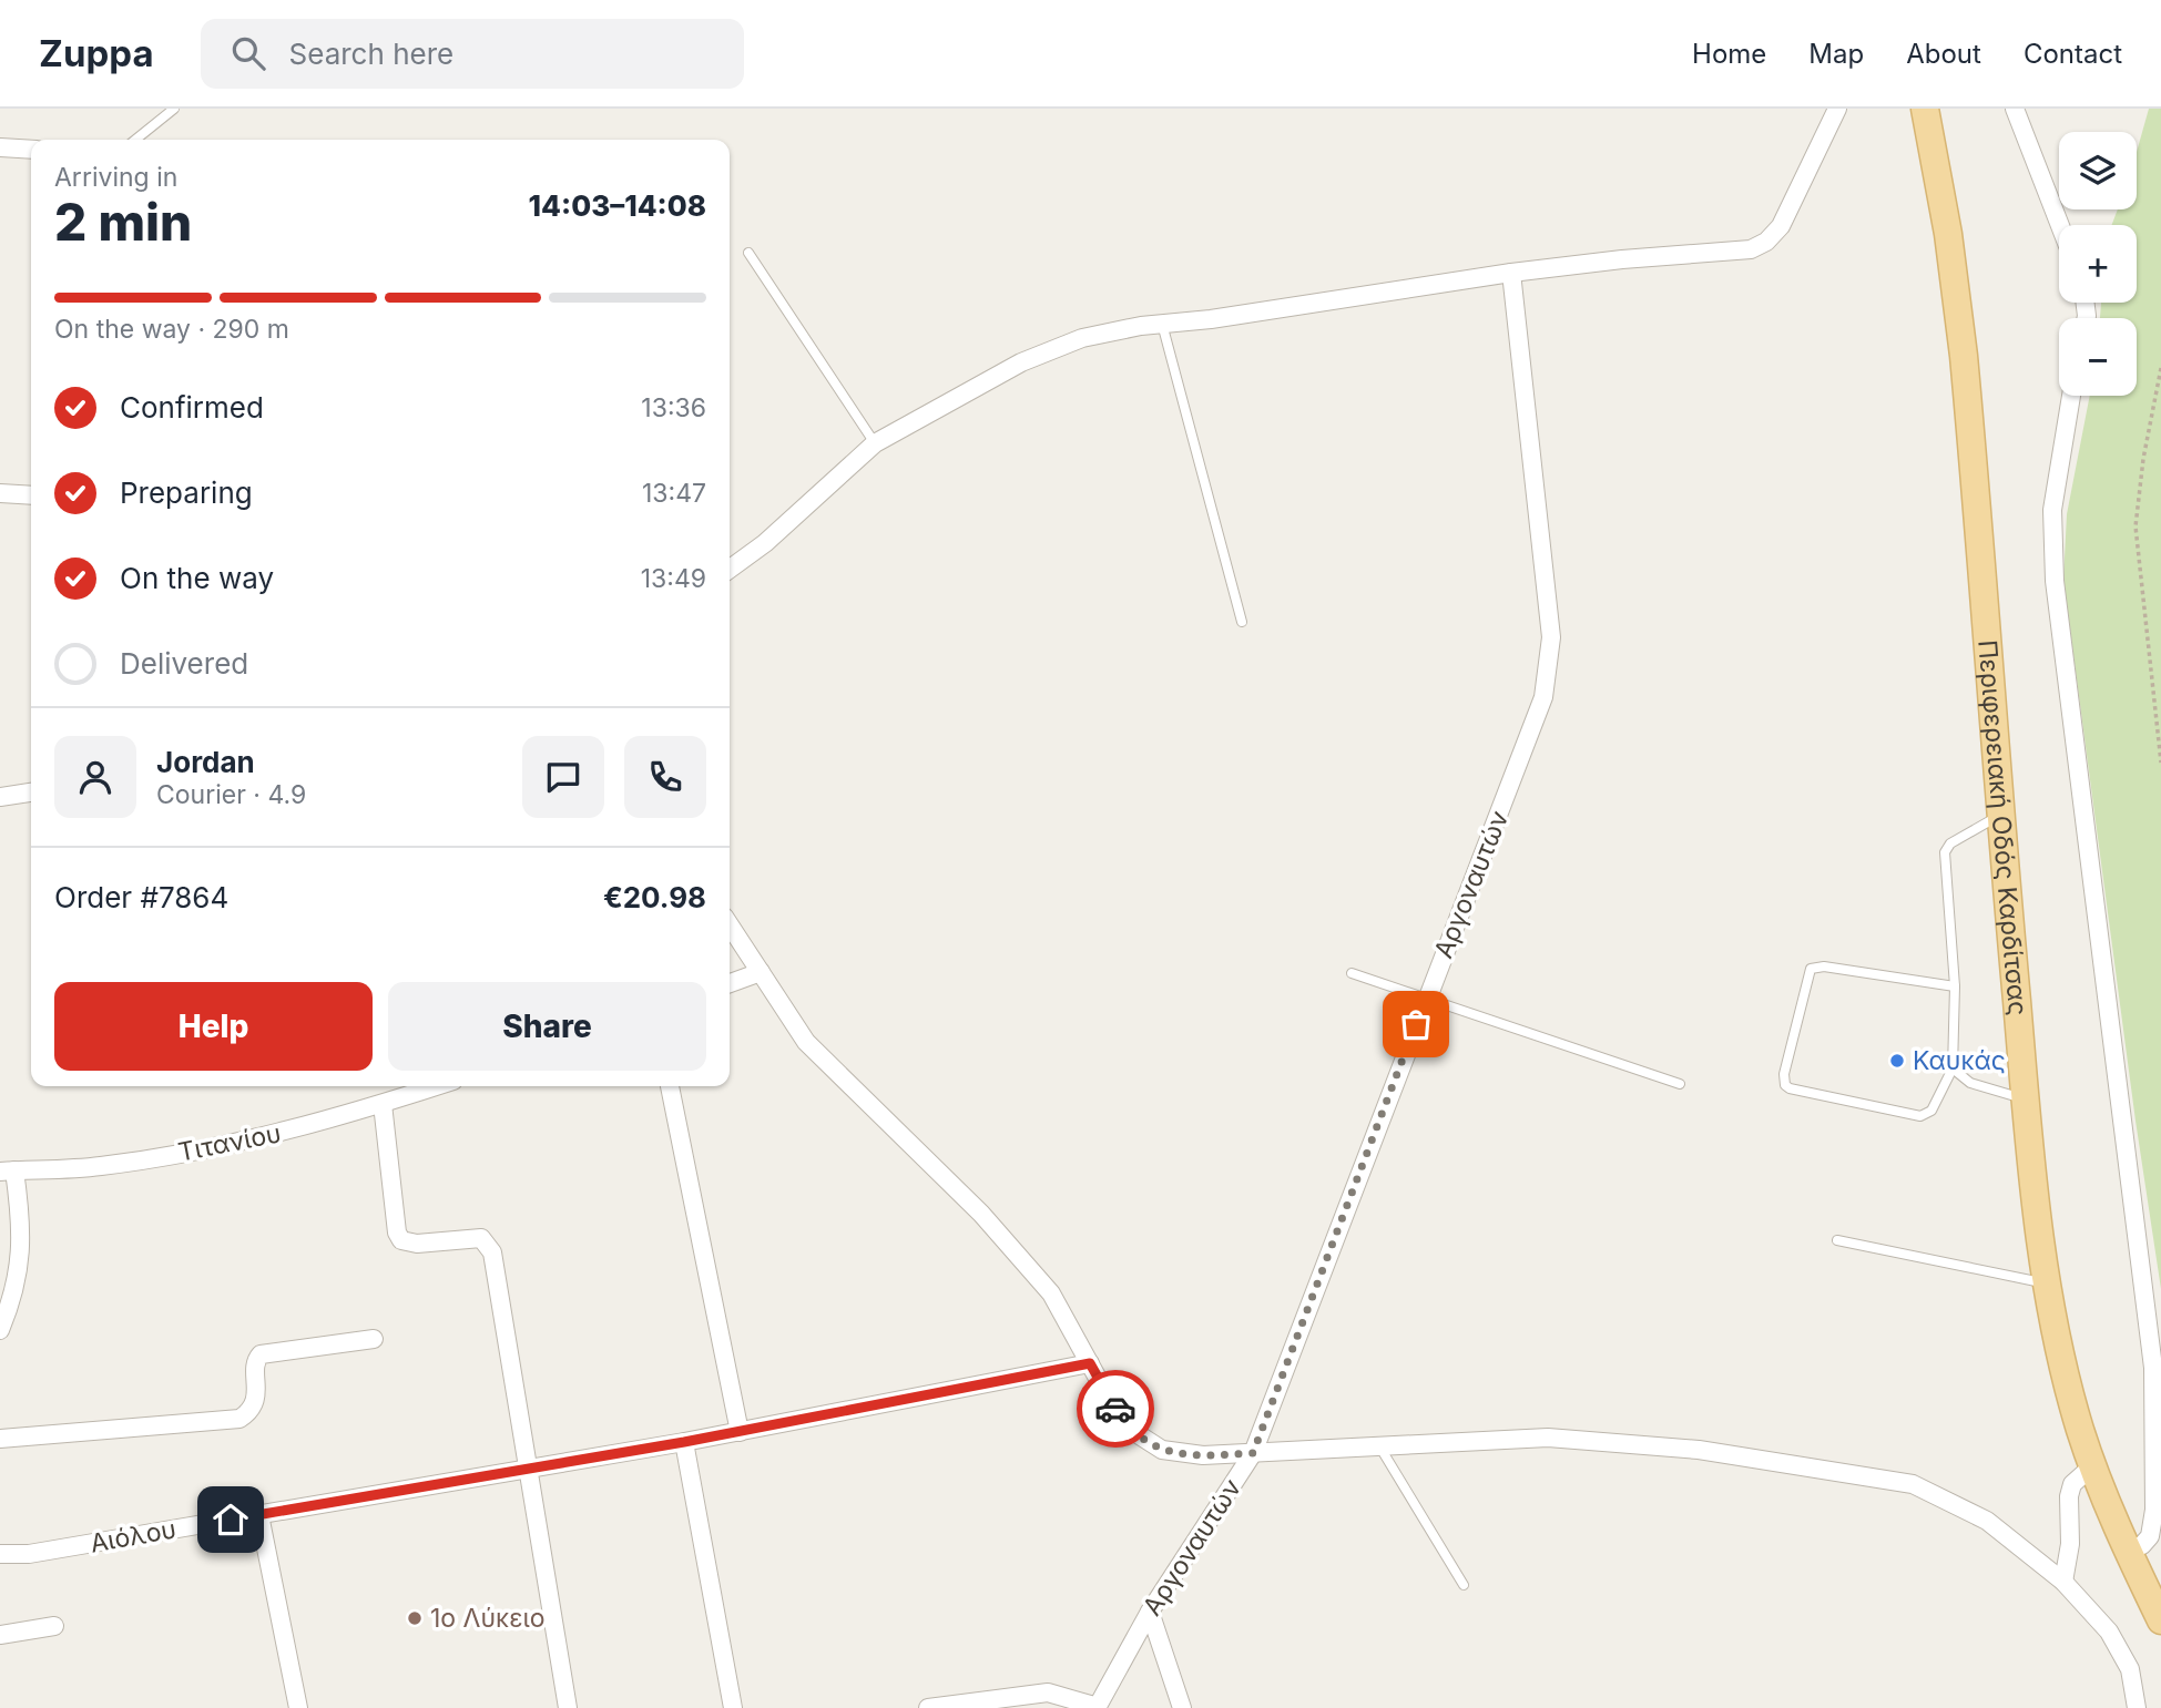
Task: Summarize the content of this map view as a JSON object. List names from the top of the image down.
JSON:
{
  "streets": {
    "main road": ["Περιφερειακή Οδός Καρδίτσας"],
    "street": ["Αργοναυτών", "Τιτανίου", "Αιόλου"]
  },
  "places": ["Καυκάς", "1ο Λύκειο"],
  "page": {
    "header": "Zuppa",
    "search": "Search here",
    "nav": [
      "Home",
      "Map",
      "About",
      "Contact"
    ],
    "map_buttons": ["+", "−"],
    "heading": ["2 min", "Arriving in", "14:03–14:08"],
    "panel": [
      "Jordan",
      "Courier · 4.9",
      "Order #7864",
      "€20.98"
    ],
    "bar": "On the way · 290 m",
    "list": [
      ["Confirmed", "13:36"],
      ["Preparing", "13:47"],
      ["On the way", "13:49"],
      "Delivered"
    ],
    "buttons": ["Help", "Share"]
  }
}
